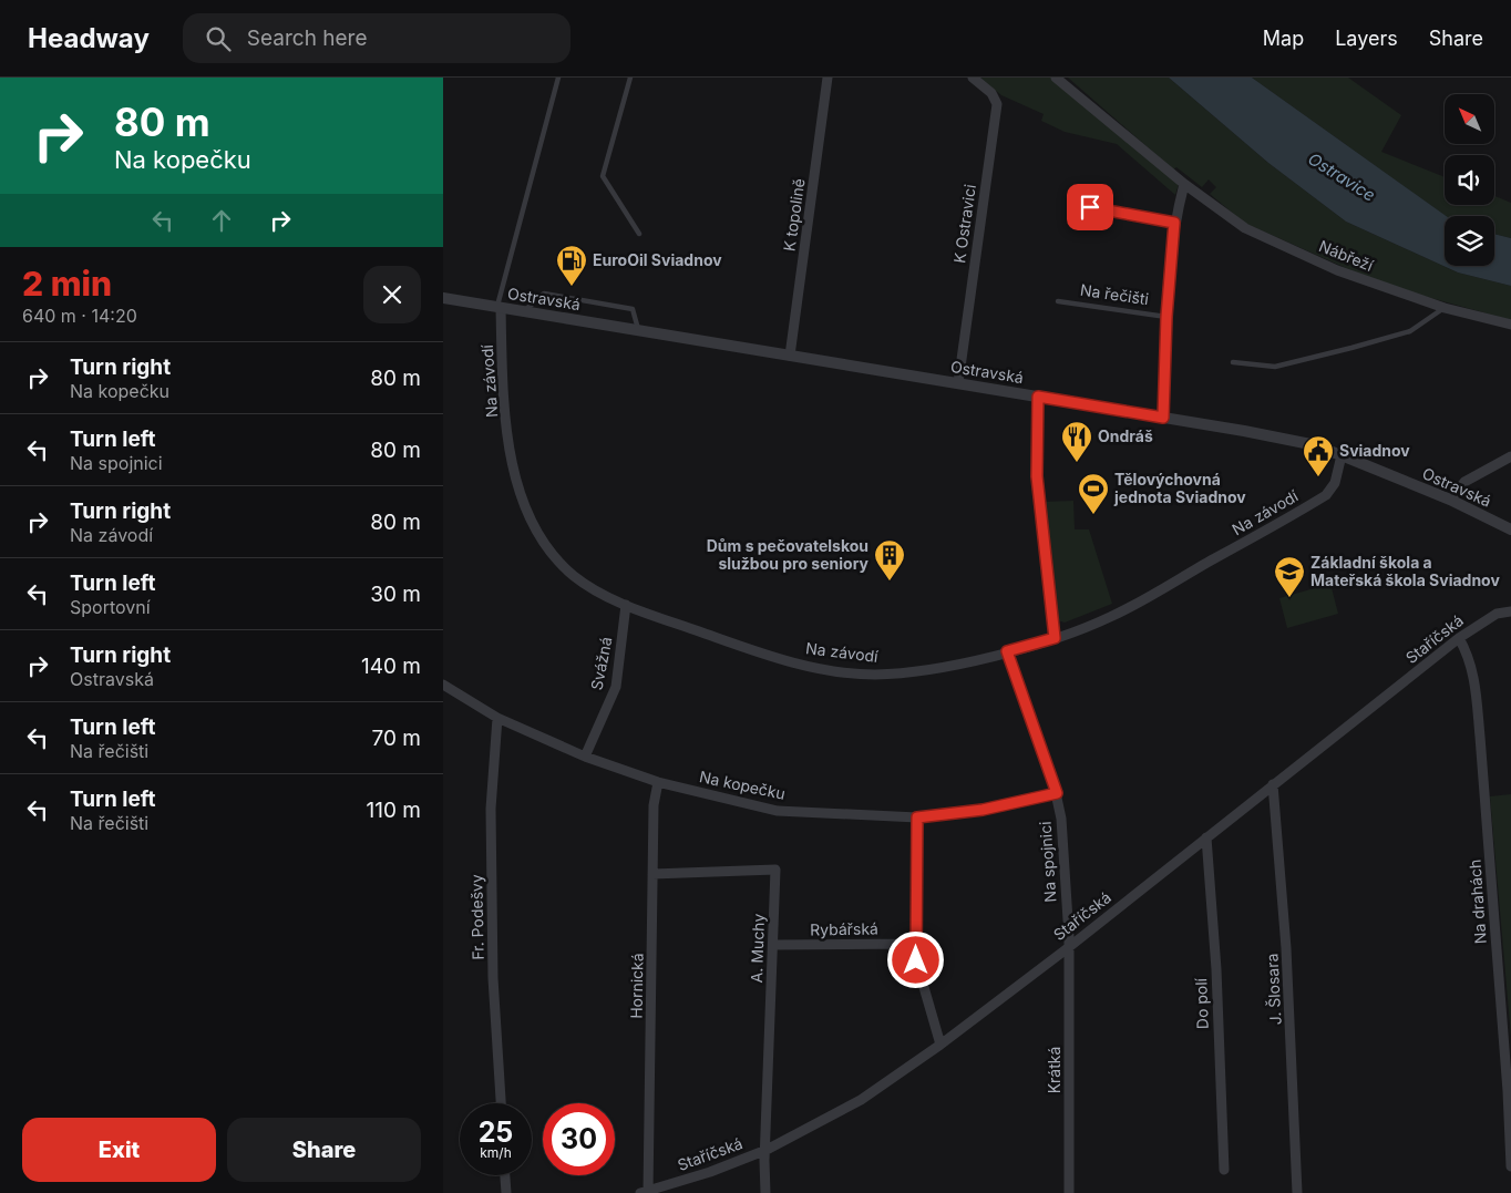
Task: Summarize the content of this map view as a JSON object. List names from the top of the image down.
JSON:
{
  "streets": {
    "street": [
      "K topolině",
      "K Ostravici",
      "Nábřeží",
      "Na řečišti",
      "Ostravská",
      "Na závodí",
      "Staříčská",
      "Svážná",
      "Na kopečku",
      "Na spojnici",
      "Na drahách",
      "Fr. Podešvy",
      "Rybářská",
      "A. Muchy",
      "Hornická",
      "J. Šlosara",
      "Do polí",
      "Krátká"
    ]
  },
  "crossings": [
    ["K topolině", "Ostravská"],
    ["K Ostravici", "Ostravská"],
    ["Nábřeží", "Na řečišti"],
    ["Na řečišti", "Ostravská"],
    ["Ostravská", "Na závodí"],
    ["Na závodí", "Svážná"],
    ["Na závodí", "Na spojnici"],
    ["Staříčská", "Na spojnici"],
    ["Staříčská", "Na drahách"],
    ["Staříčská", "A. Muchy"],
    ["Staříčská", "Hornická"],
    ["Staříčská", "J. Šlosara"],
    ["Staříčská", "Do polí"],
    ["Staříčská", "Krátká"],
    ["Svážná", "Na kopečku"],
    ["Na kopečku", "Na spojnici"],
    ["Na kopečku", "Fr. Podešvy"],
    ["Na kopečku", "Hornická"],
    ["Na spojnici", "Krátká"],
    ["Rybářská", "A. Muchy"],
    ["A. Muchy", "Hornická"]
  ],
  "water": ["Ostravice"],
  "places": {
    "fuel station": ["EuroOil Sviadnov"],
    "restaurant": ["Ondráš"],
    "public building": ["Sviadnov"],
    "sports": ["Tělovýchovná jednota Sviadnov"],
    "building": ["Dům s pečovatelskou službou pro seniory"],
    "school or university": ["Základní škola a Mateřská škola Sviadnov"]
  },
  "north": "top left",
  "page": {
    "header": "Headway",
    "search": "Search here",
    "nav": ["Map", "Layers", "Share"],
    "turn": ["80 m", "Na kopečku"],
    "heading": ["2 min", "640 m · 14:20"],
    "list": [
      {
        "name": "Turn right",
        "note": "Na kopečku",
        "value": "80 m"
      },
      {
        "name": "Turn left",
        "note": "Na spojnici",
        "value": "80 m"
      },
      {
        "name": "Turn right",
        "note": "Na závodí",
        "value": "80 m"
      },
      {
        "name": "Turn left",
        "note": "Sportovní",
        "value": "30 m"
      },
      {
        "name": "Turn right",
        "note": "Ostravská",
        "value": "140 m"
      },
      {
        "name": "Turn left",
        "note": "Na řečišti",
        "value": "70 m"
      },
      {
        "name": "Turn left",
        "note": "Na řečišti",
        "value": "110 m"
      }
    ],
    "speed": "25 km/h",
    "limit": "30",
    "buttons": ["Exit", "Share"]
  }
}
